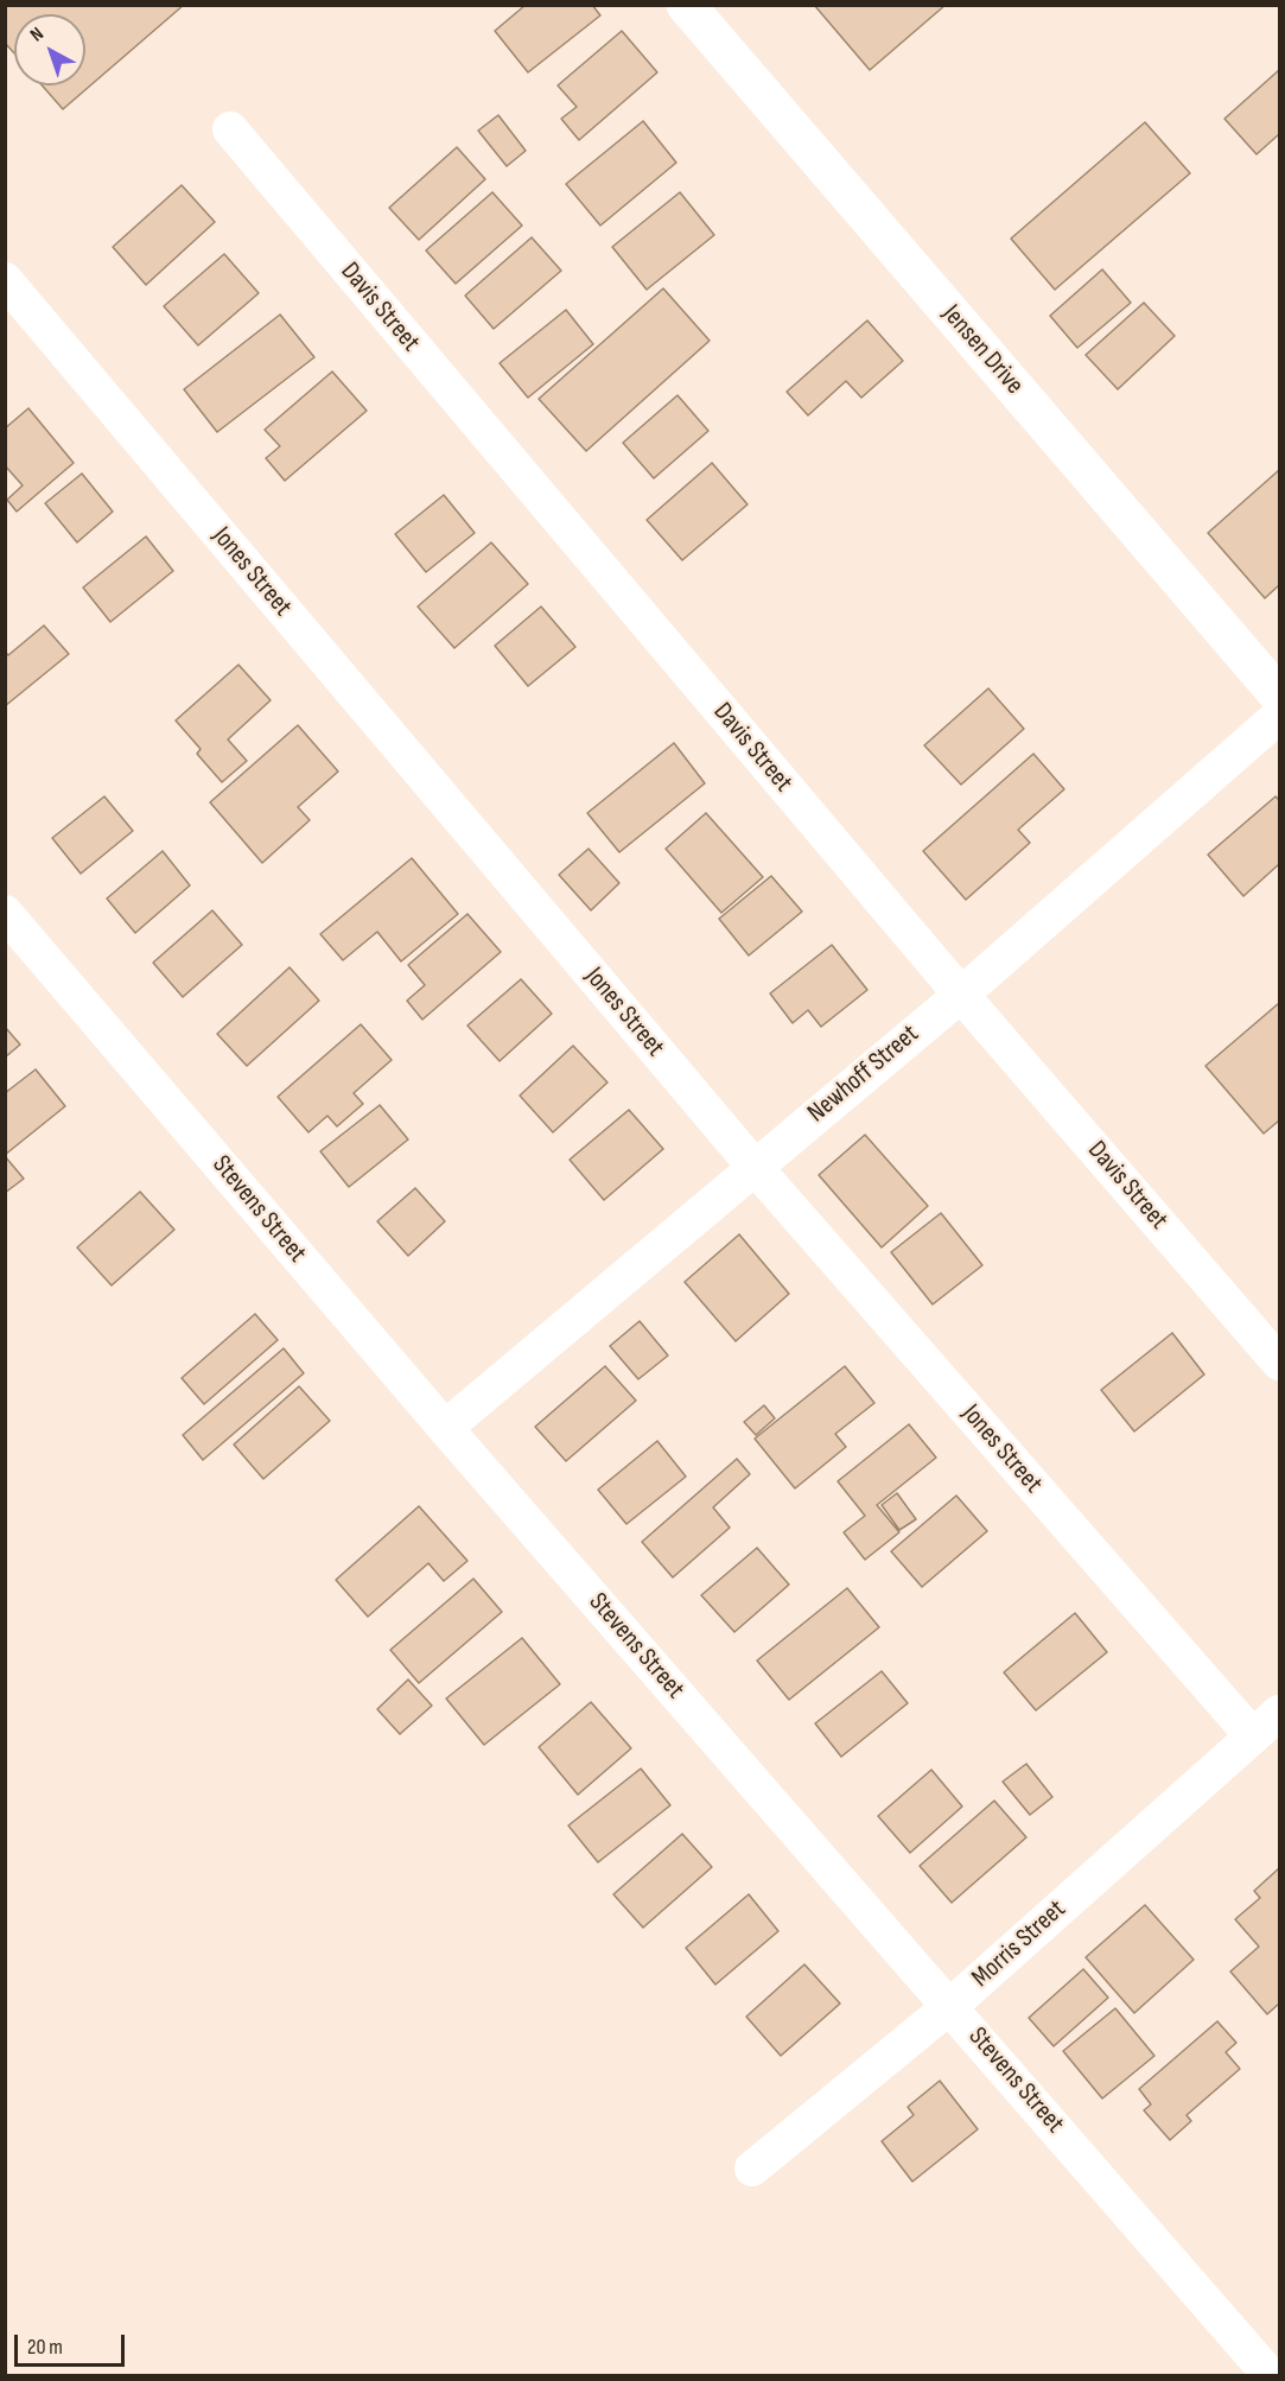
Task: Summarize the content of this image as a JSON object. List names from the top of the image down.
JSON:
{
  "streets": {
    "main road": ["Jensen Drive"],
    "street": [
      "Davis Street",
      "Jones Street",
      "Newhoff Street",
      "Stevens Street",
      "Morris Street"
    ]
  },
  "crossings": [
    ["Davis Street", "Newhoff Street"],
    ["Jones Street", "Newhoff Street"],
    ["Jones Street", "Morris Street"],
    ["Newhoff Street", "Stevens Street"],
    ["Stevens Street", "Morris Street"]
  ],
  "scale_bar": "20 m",
  "north": "top left"
}
